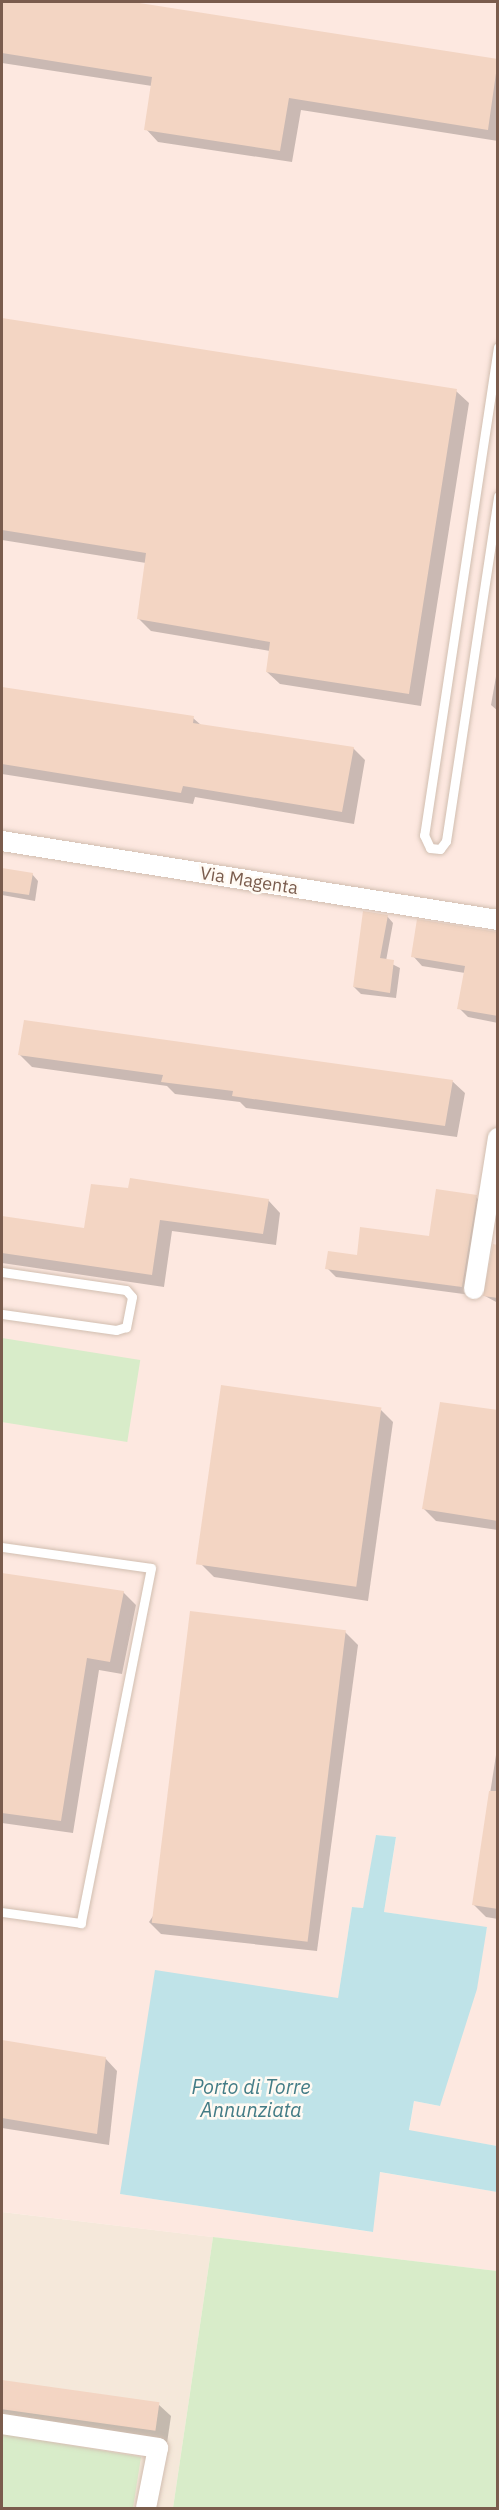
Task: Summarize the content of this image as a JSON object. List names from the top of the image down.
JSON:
{
  "streets": {
    "street": ["Via Magenta"]
  },
  "water": ["Porto di Torre Annunziata"]
}
